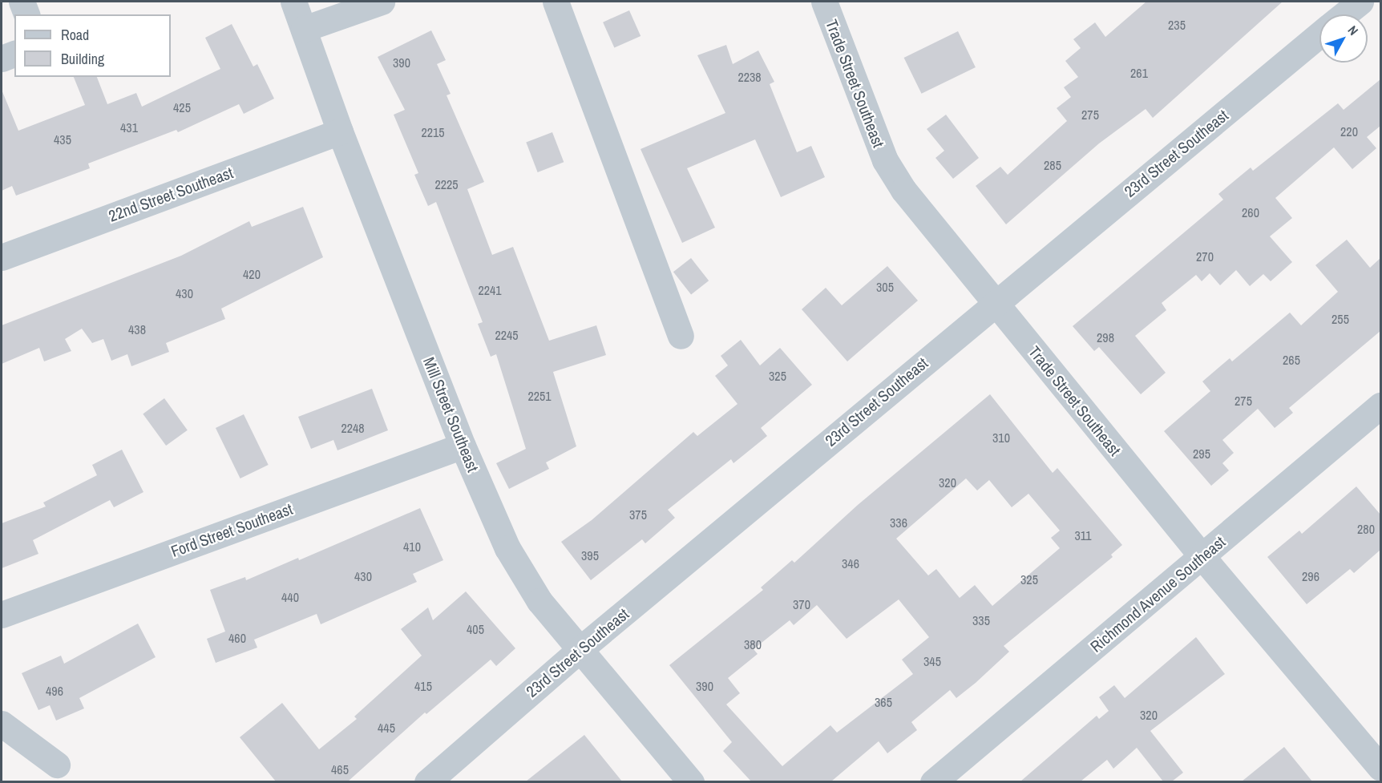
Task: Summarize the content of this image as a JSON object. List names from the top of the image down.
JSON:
{
  "streets": {
    "street": [
      "Trade Street Southeast",
      "23rd Street Southeast",
      "22nd Street Southeast",
      "Mill Street Southeast",
      "Ford Street Southeast",
      "Richmond Avenue Southeast"
    ]
  },
  "crossings": [
    ["Trade Street Southeast", "23rd Street Southeast"],
    ["Trade Street Southeast", "Richmond Avenue Southeast"],
    ["23rd Street Southeast", "Mill Street Southeast"],
    ["22nd Street Southeast", "Mill Street Southeast"],
    ["Mill Street Southeast", "Ford Street Southeast"]
  ],
  "house_numbers": [
    "235",
    "390",
    "261",
    "2238",
    "425",
    "275",
    "431",
    "220",
    "2215",
    "435",
    "285",
    "2225",
    "260",
    "270",
    "420",
    "305",
    "2241",
    "430",
    "255",
    "438",
    "2245",
    "298",
    "265",
    "325",
    "2251",
    "275",
    "2248",
    "310",
    "295",
    "320",
    "375",
    "336",
    "280",
    "311",
    "410",
    "395",
    "346",
    "430",
    "296",
    "325",
    "440",
    "370",
    "335",
    "405",
    "460",
    "380",
    "345",
    "415",
    "390",
    "496",
    "365",
    "320",
    "445",
    "465"
  ],
  "legend": ["Road", "Building"],
  "north": "top right"
}
